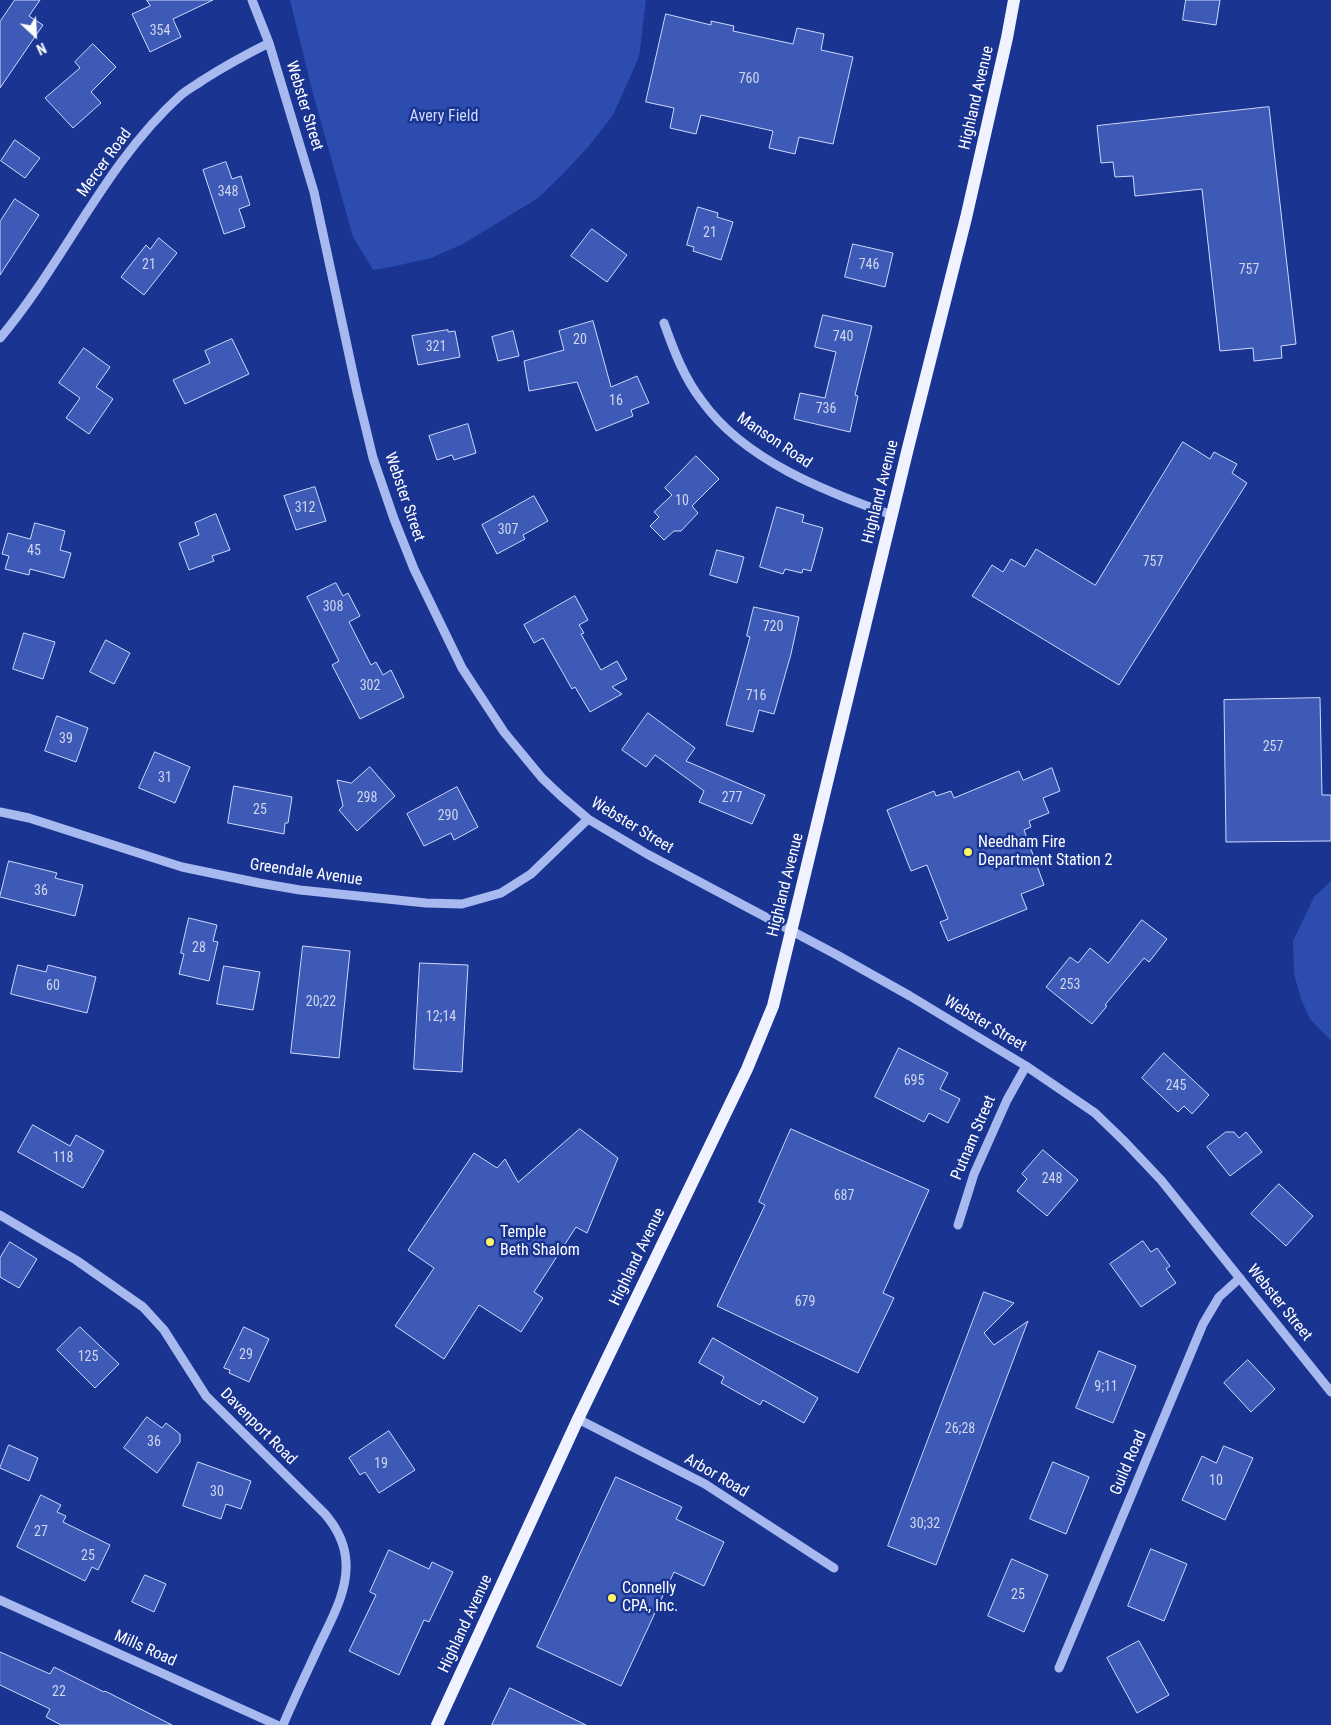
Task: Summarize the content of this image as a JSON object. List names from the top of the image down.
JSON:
{
  "streets": {
    "main road": ["Highland Avenue"],
    "street": [
      "Webster Street",
      "Mercer Road",
      "Manson Road",
      "Greendale Avenue",
      "Putnam Street",
      "Davenport Road",
      "Guild Road",
      "Arbor Road",
      "Mills Road"
    ]
  },
  "crossings": [
    ["Highland Avenue", "Webster Street"],
    ["Highland Avenue", "Manson Road"],
    ["Highland Avenue", "Arbor Road"],
    ["Webster Street", "Mercer Road"],
    ["Webster Street", "Greendale Avenue"],
    ["Webster Street", "Putnam Street"],
    ["Webster Street", "Guild Road"]
  ],
  "parks": ["Avery Field"],
  "places": ["Needham Fire Department Station 2", "Temple Beth Shalom", "Connelly CPA, Inc."],
  "house_numbers": [
    "354",
    "760",
    "348",
    "21",
    "21",
    "746",
    "757",
    "740",
    "20",
    "321",
    "16",
    "736",
    "10",
    "312",
    "307",
    "45",
    "757",
    "308",
    "720",
    "302",
    "716",
    "39",
    "257",
    "31",
    "298",
    "277",
    "25",
    "290",
    "36",
    "28",
    "253",
    "60",
    "20;22",
    "12;14",
    "695",
    "245",
    "118",
    "248",
    "687",
    "679",
    "29",
    "125",
    "9;11",
    "26;28",
    "36",
    "19",
    "10",
    "30",
    "30;32",
    "27",
    "25",
    "25",
    "22"
  ],
  "north": "bottom right"
}
